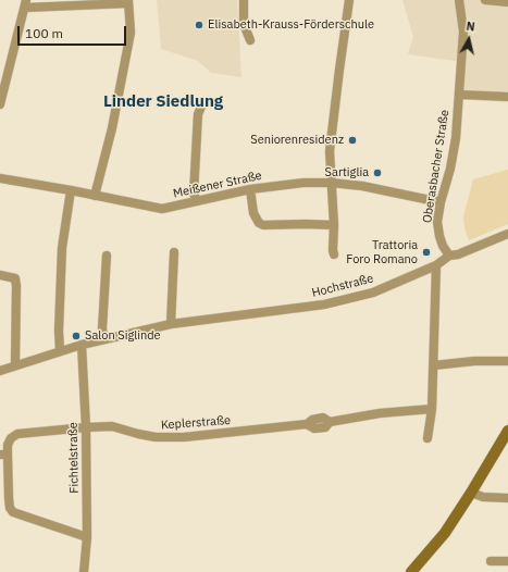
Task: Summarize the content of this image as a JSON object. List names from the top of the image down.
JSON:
{
  "streets": {
    "street": [
      "Oberasbacher Straße",
      "Meißener Straße",
      "Hochstraße",
      "Keplerstraße",
      "Fichtelstraße"
    ]
  },
  "crossings": [
    ["Oberasbacher Straße", "Meißener Straße"],
    ["Oberasbacher Straße", "Hochstraße"],
    ["Hochstraße", "Fichtelstraße"],
    ["Keplerstraße", "Fichtelstraße"]
  ],
  "districts": ["Linder Siedlung"],
  "places": [
    "Elisabeth-Krauss-Förderschule",
    "Seniorenresidenz",
    "Sartiglia",
    "Trattoria Foro Romano",
    "Salon Siglinde"
  ],
  "scale_bar": "100 m",
  "north": "top"
}
